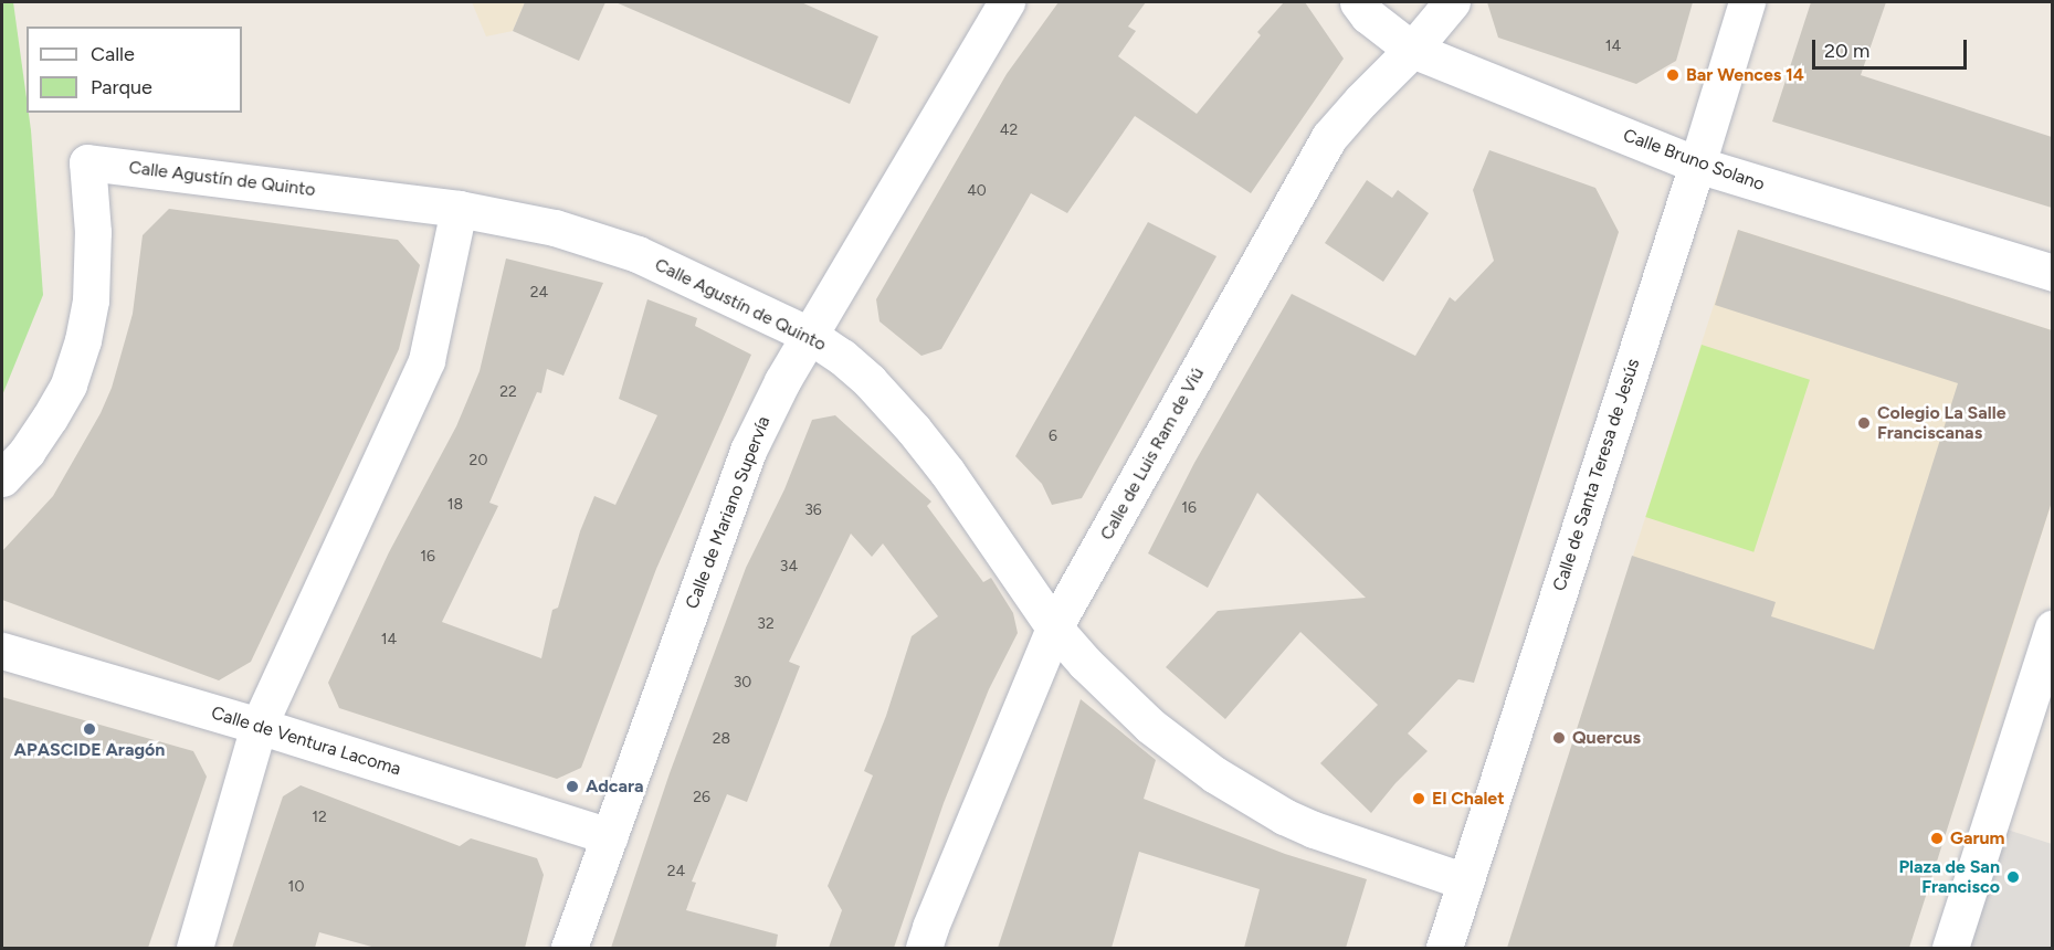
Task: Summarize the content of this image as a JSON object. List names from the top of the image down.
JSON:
{
  "streets": {
    "street": [
      "Calle Bruno Solano",
      "Calle Agustín de Quinto",
      "Calle de Luis Ram de Viú",
      "Calle de Santa Teresa de Jesús",
      "Calle de Mariano Supervía",
      "Calle de Ventura Lacoma"
    ]
  },
  "crossings": [
    ["Calle Bruno Solano", "Calle de Luis Ram de Viú"],
    ["Calle Bruno Solano", "Calle de Santa Teresa de Jesús"],
    ["Calle Agustín de Quinto", "Calle de Luis Ram de Viú"],
    ["Calle Agustín de Quinto", "Calle de Santa Teresa de Jesús"],
    ["Calle Agustín de Quinto", "Calle de Mariano Supervía"],
    ["Calle de Mariano Supervía", "Calle de Ventura Lacoma"]
  ],
  "places": [
    "Bar Wences 14",
    "Colegio La Salle Franciscanas",
    "APASCIDE Aragón",
    "Quercus",
    "Adcara",
    "El Chalet",
    "Garum",
    "Plaza de San Francisco"
  ],
  "house_numbers": [
    "14",
    "42",
    "40",
    "24",
    "22",
    "6",
    "20",
    "18",
    "16",
    "36",
    "16",
    "34",
    "32",
    "14",
    "30",
    "28",
    "26",
    "12",
    "24",
    "10"
  ],
  "legend": ["Calle", "Parque"],
  "scale_bar": "20 m"
}
